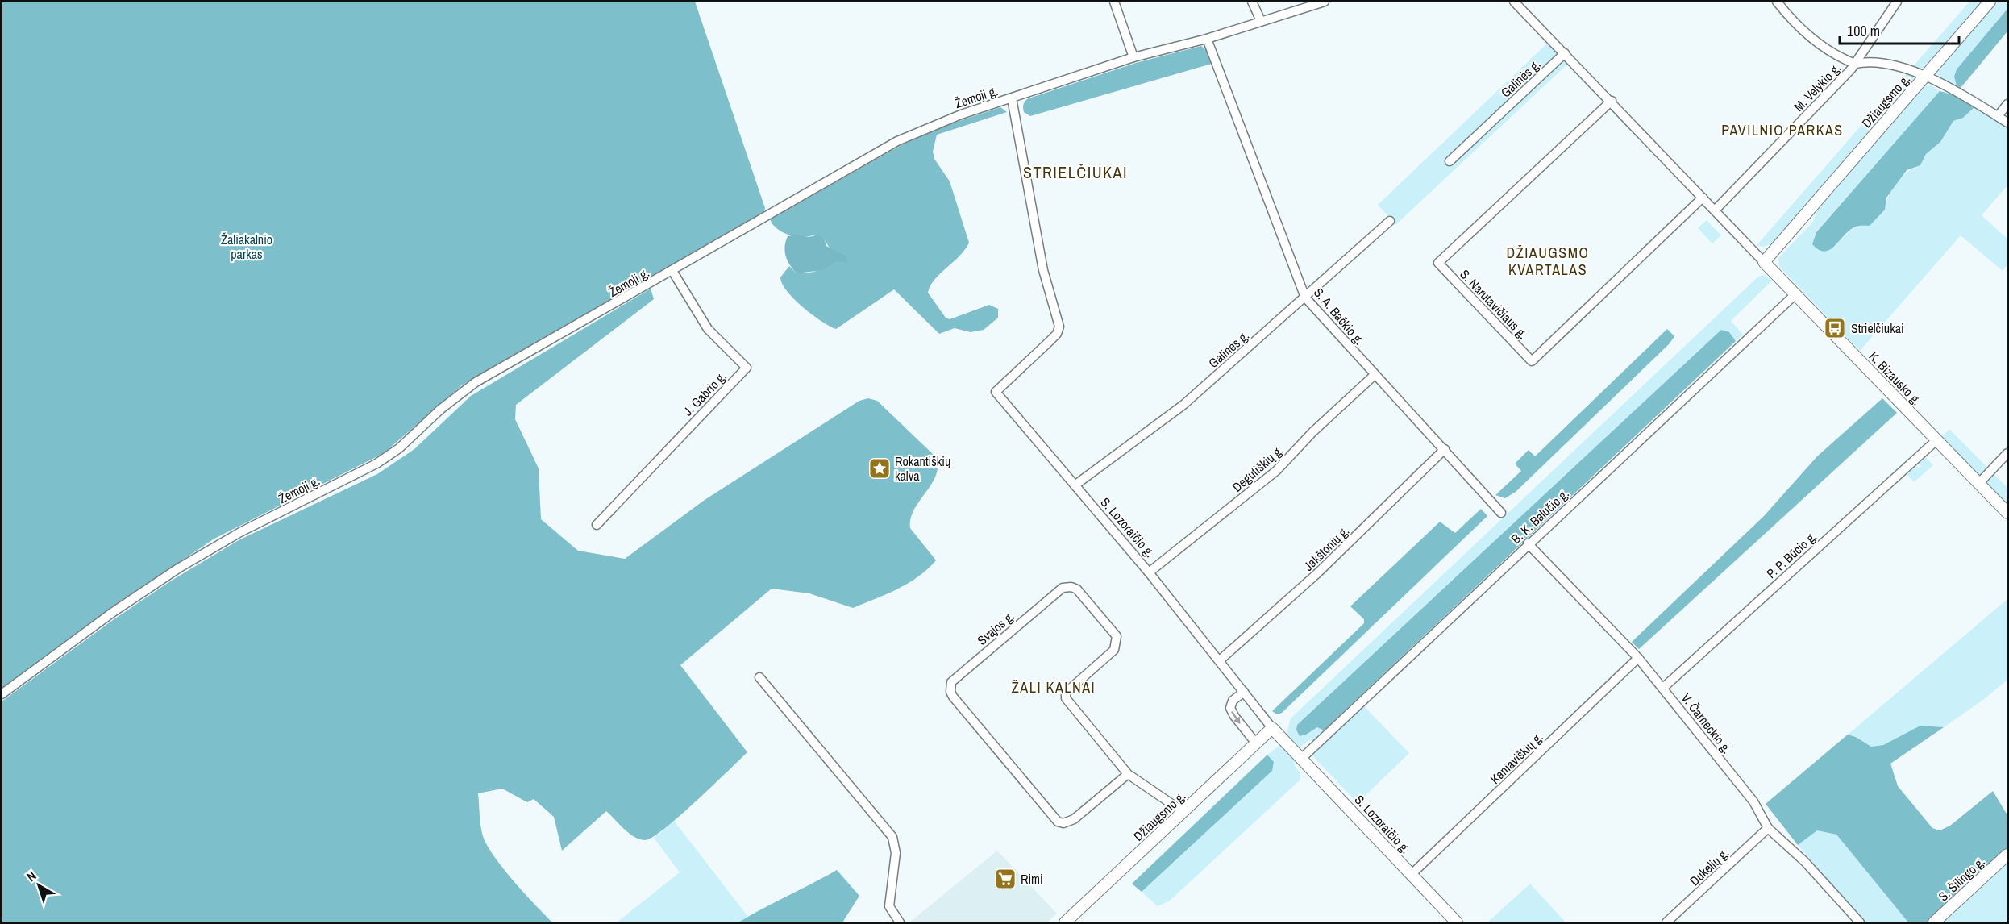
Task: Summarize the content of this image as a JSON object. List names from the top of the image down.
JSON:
{
  "streets": {
    "street": [
      "Galinės g.",
      "M. Velykio g.",
      "Žemoji g.",
      "Džiaugsmo g.",
      "S. Narutavičiaus g.",
      "S. A. Bačkio g.",
      "K. Bizausko g.",
      "J. Gabrio g.",
      "Degutiškių g.",
      "B. K. Balučio g.",
      "S. Lozoraičio g.",
      "Jakštonių g.",
      "P. P. Būčio g.",
      "Svajos g.",
      "V. Čarneckio g.",
      "Kaniaviškių g.",
      "Dukelių g.",
      "S. Šilingo g."
    ]
  },
  "crossings": [
    ["Galinės g.", "S. A. Bačkio g."],
    ["Galinės g.", "S. Lozoraičio g."],
    ["Žemoji g.", "S. A. Bačkio g."],
    ["Žemoji g.", "J. Gabrio g."],
    ["Žemoji g.", "S. Lozoraičio g."],
    ["Džiaugsmo g.", "K. Bizausko g."],
    ["Džiaugsmo g.", "S. Lozoraičio g."],
    ["Džiaugsmo g.", "Svajos g."],
    ["S. A. Bačkio g.", "Degutiškių g."],
    ["S. A. Bačkio g.", "Jakštonių g."],
    ["K. Bizausko g.", "B. K. Balučio g."],
    ["K. Bizausko g.", "P. P. Būčio g."],
    ["Degutiškių g.", "S. Lozoraičio g."],
    ["B. K. Balučio g.", "S. Lozoraičio g."],
    ["B. K. Balučio g.", "V. Čarneckio g."],
    ["S. Lozoraičio g.", "Jakštonių g."],
    ["S. Lozoraičio g.", "Kaniaviškių g."],
    ["P. P. Būčio g.", "V. Čarneckio g."],
    ["V. Čarneckio g.", "Kaniaviškių g."],
    ["V. Čarneckio g.", "Dukelių g."]
  ],
  "districts": [
    "PAVILNIO PARKAS",
    "STRIELČIUKAI",
    "DŽIAUGSMO KVARTALAS",
    "ŽALI KALNAI"
  ],
  "parks": ["Žaliakalnio parkas"],
  "places": {
    "bus stop": ["Strielčiukai"],
    "place": ["Rokantiškių kalva"],
    "supermarket": ["Rimi"]
  },
  "scale_bar": "100 m",
  "north": "top left"
}
